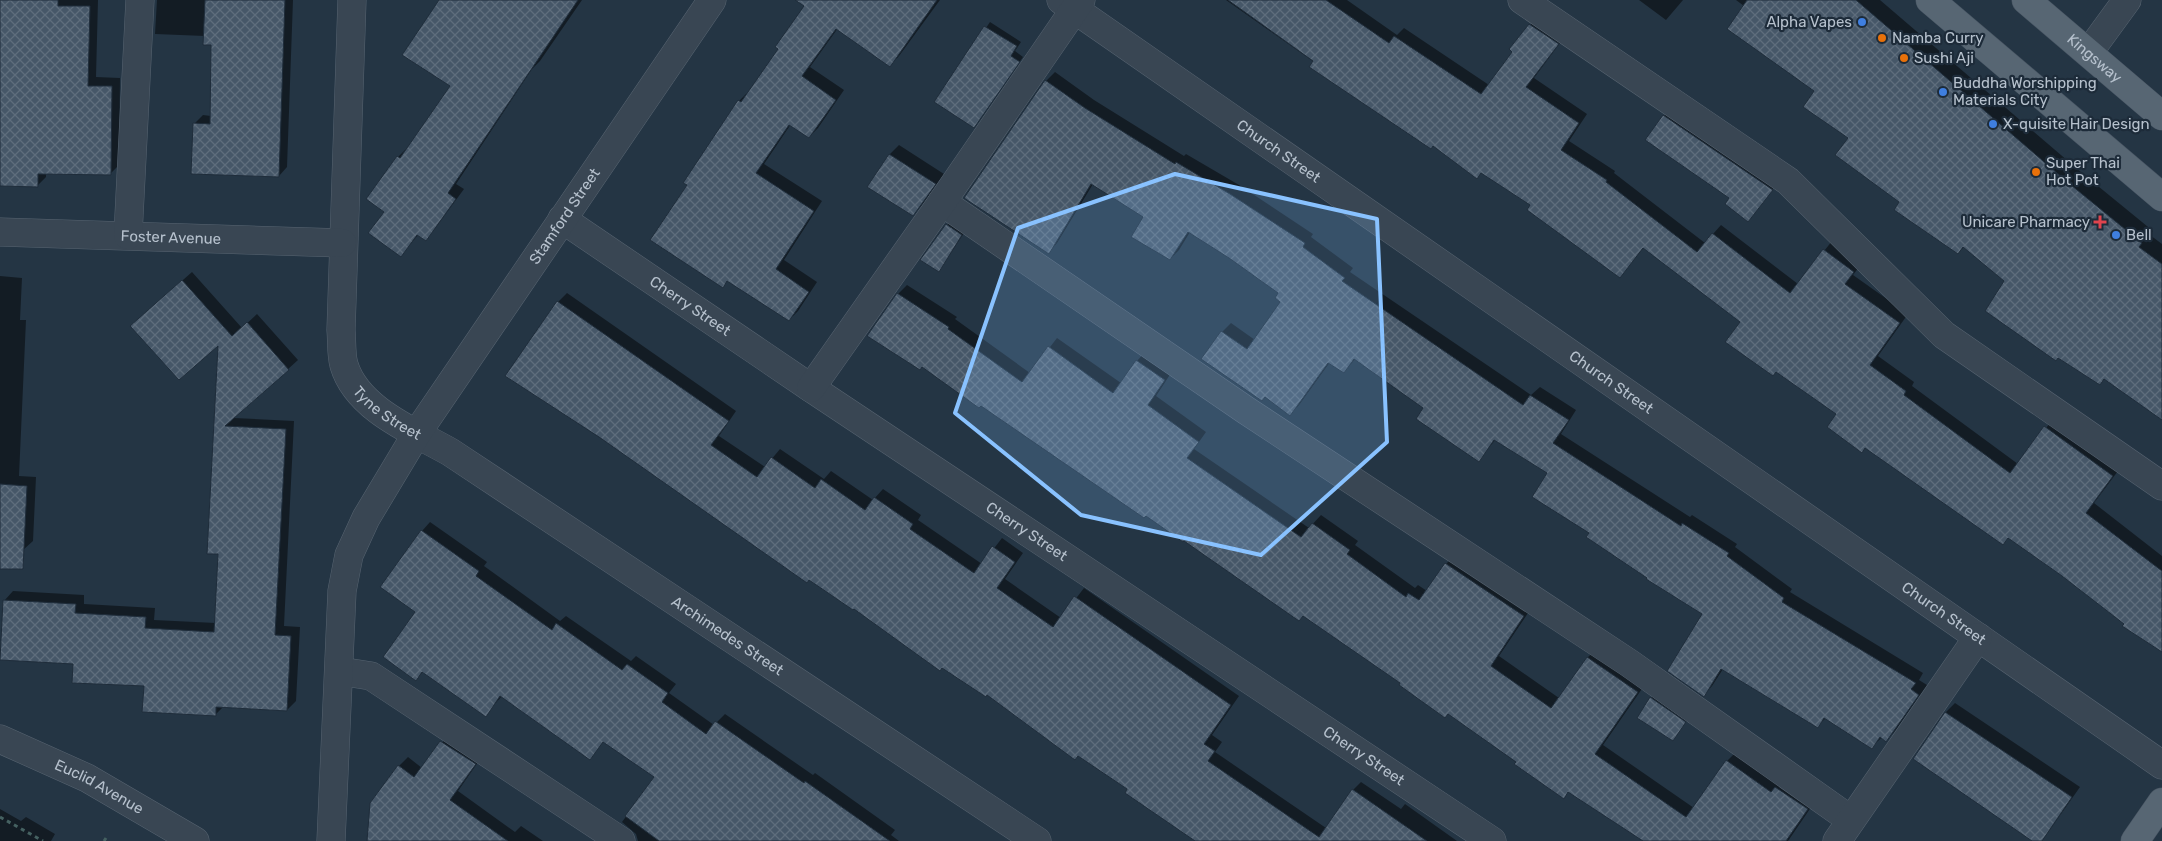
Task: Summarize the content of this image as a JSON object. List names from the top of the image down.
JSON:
{
  "streets": {
    "main road": ["Kingsway"],
    "street": [
      "Church Street",
      "Stamford Street",
      "Foster Avenue",
      "Cherry Street",
      "Tyne Street",
      "Archimedes Street",
      "Euclid Avenue"
    ]
  },
  "crossings": [
    ["Stamford Street", "Cherry Street"],
    ["Stamford Street", "Tyne Street"],
    ["Stamford Street", "Archimedes Street"],
    ["Foster Avenue", "Tyne Street"],
    ["Tyne Street", "Archimedes Street"]
  ],
  "places": {
    "other": [
      "Alpha Vapes",
      "Namba Curry",
      "Sushi Aji",
      "Buddha Worshipping Materials City",
      "X-quisite Hair Design",
      "Super Thai Hot Pot",
      "Bell"
    ],
    "health": ["Unicare Pharmacy"]
  }
}
